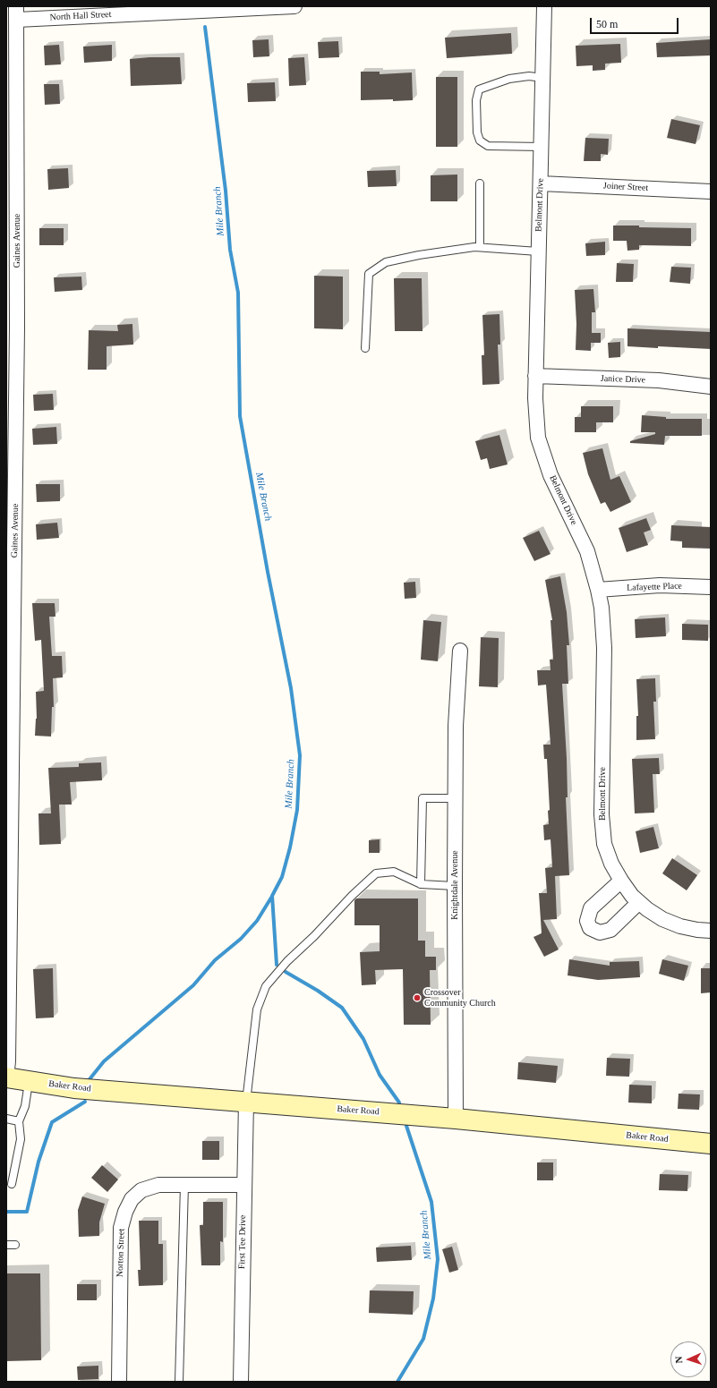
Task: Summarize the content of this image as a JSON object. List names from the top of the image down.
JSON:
{
  "streets": {
    "street": [
      "North Hall Street",
      "Joiner Street",
      "Belmont Drive",
      "Gaines Avenue",
      "Janice Drive",
      "Lafayette Place",
      "Knightdale Avenue",
      "Baker Road",
      "First Tee Drive",
      "Norton Street"
    ]
  },
  "crossings": [
    ["North Hall Street", "Gaines Avenue"],
    ["Joiner Street", "Belmont Drive"],
    ["Belmont Drive", "Janice Drive"],
    ["Belmont Drive", "Lafayette Place"],
    ["Gaines Avenue", "Baker Road"],
    ["Knightdale Avenue", "Baker Road"],
    ["Baker Road", "First Tee Drive"],
    ["First Tee Drive", "Norton Street"]
  ],
  "water": ["Mile Branch"],
  "places": ["Crossover Community Church"],
  "scale_bar": "50 m",
  "north": "left"
}
